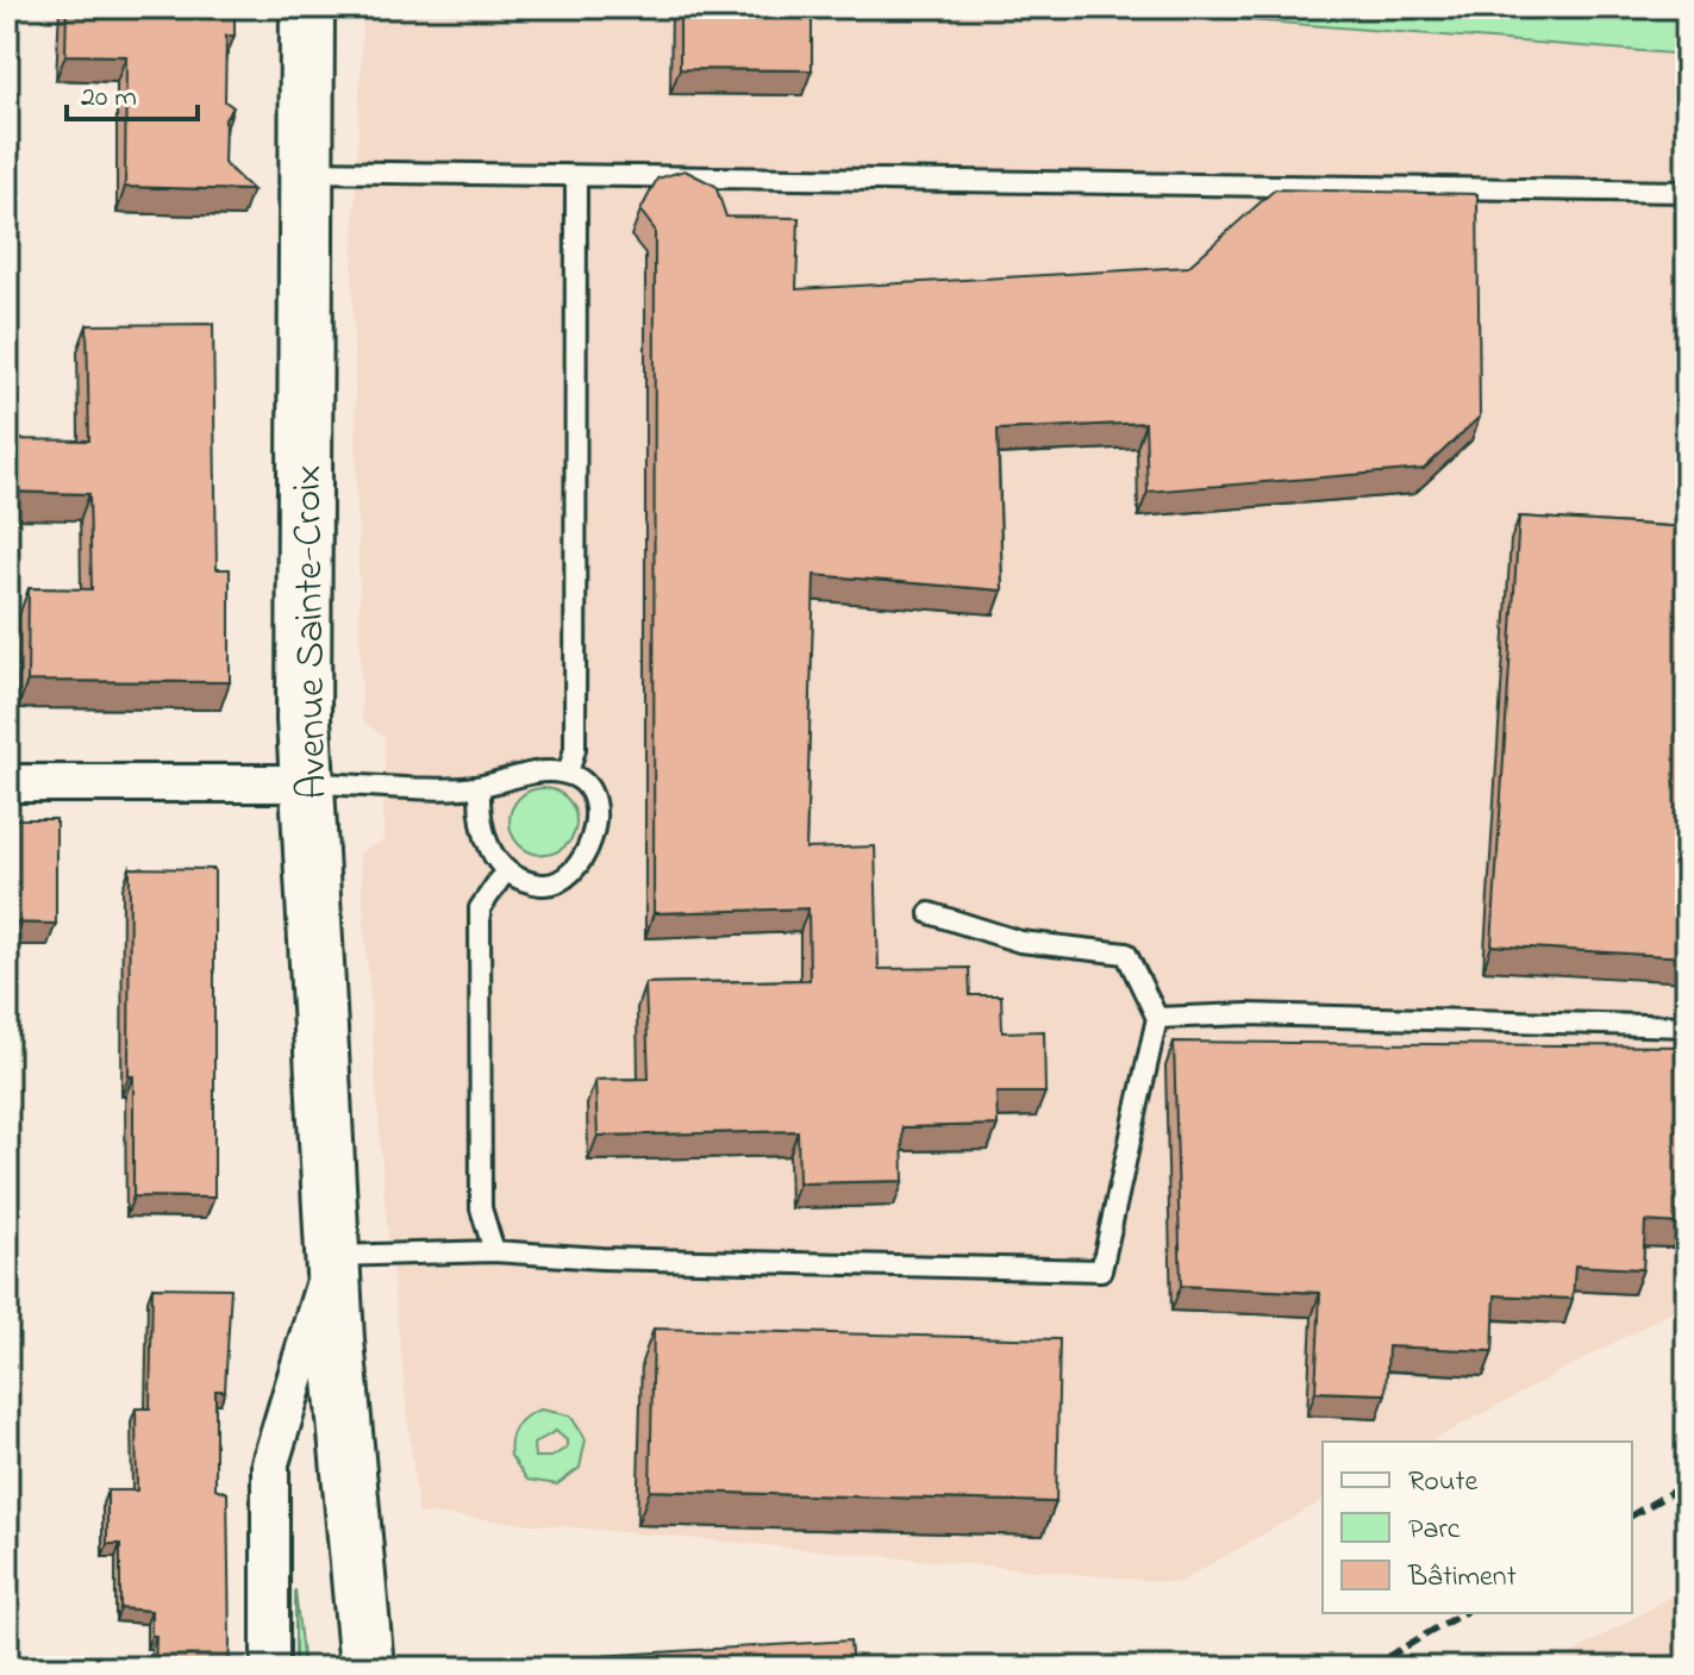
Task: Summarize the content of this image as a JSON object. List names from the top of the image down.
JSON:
{
  "streets": {
    "main road": ["Avenue Sainte-Croix"]
  },
  "legend": ["Route", "Parc", "Bâtiment"],
  "scale_bar": "20 m"
}
